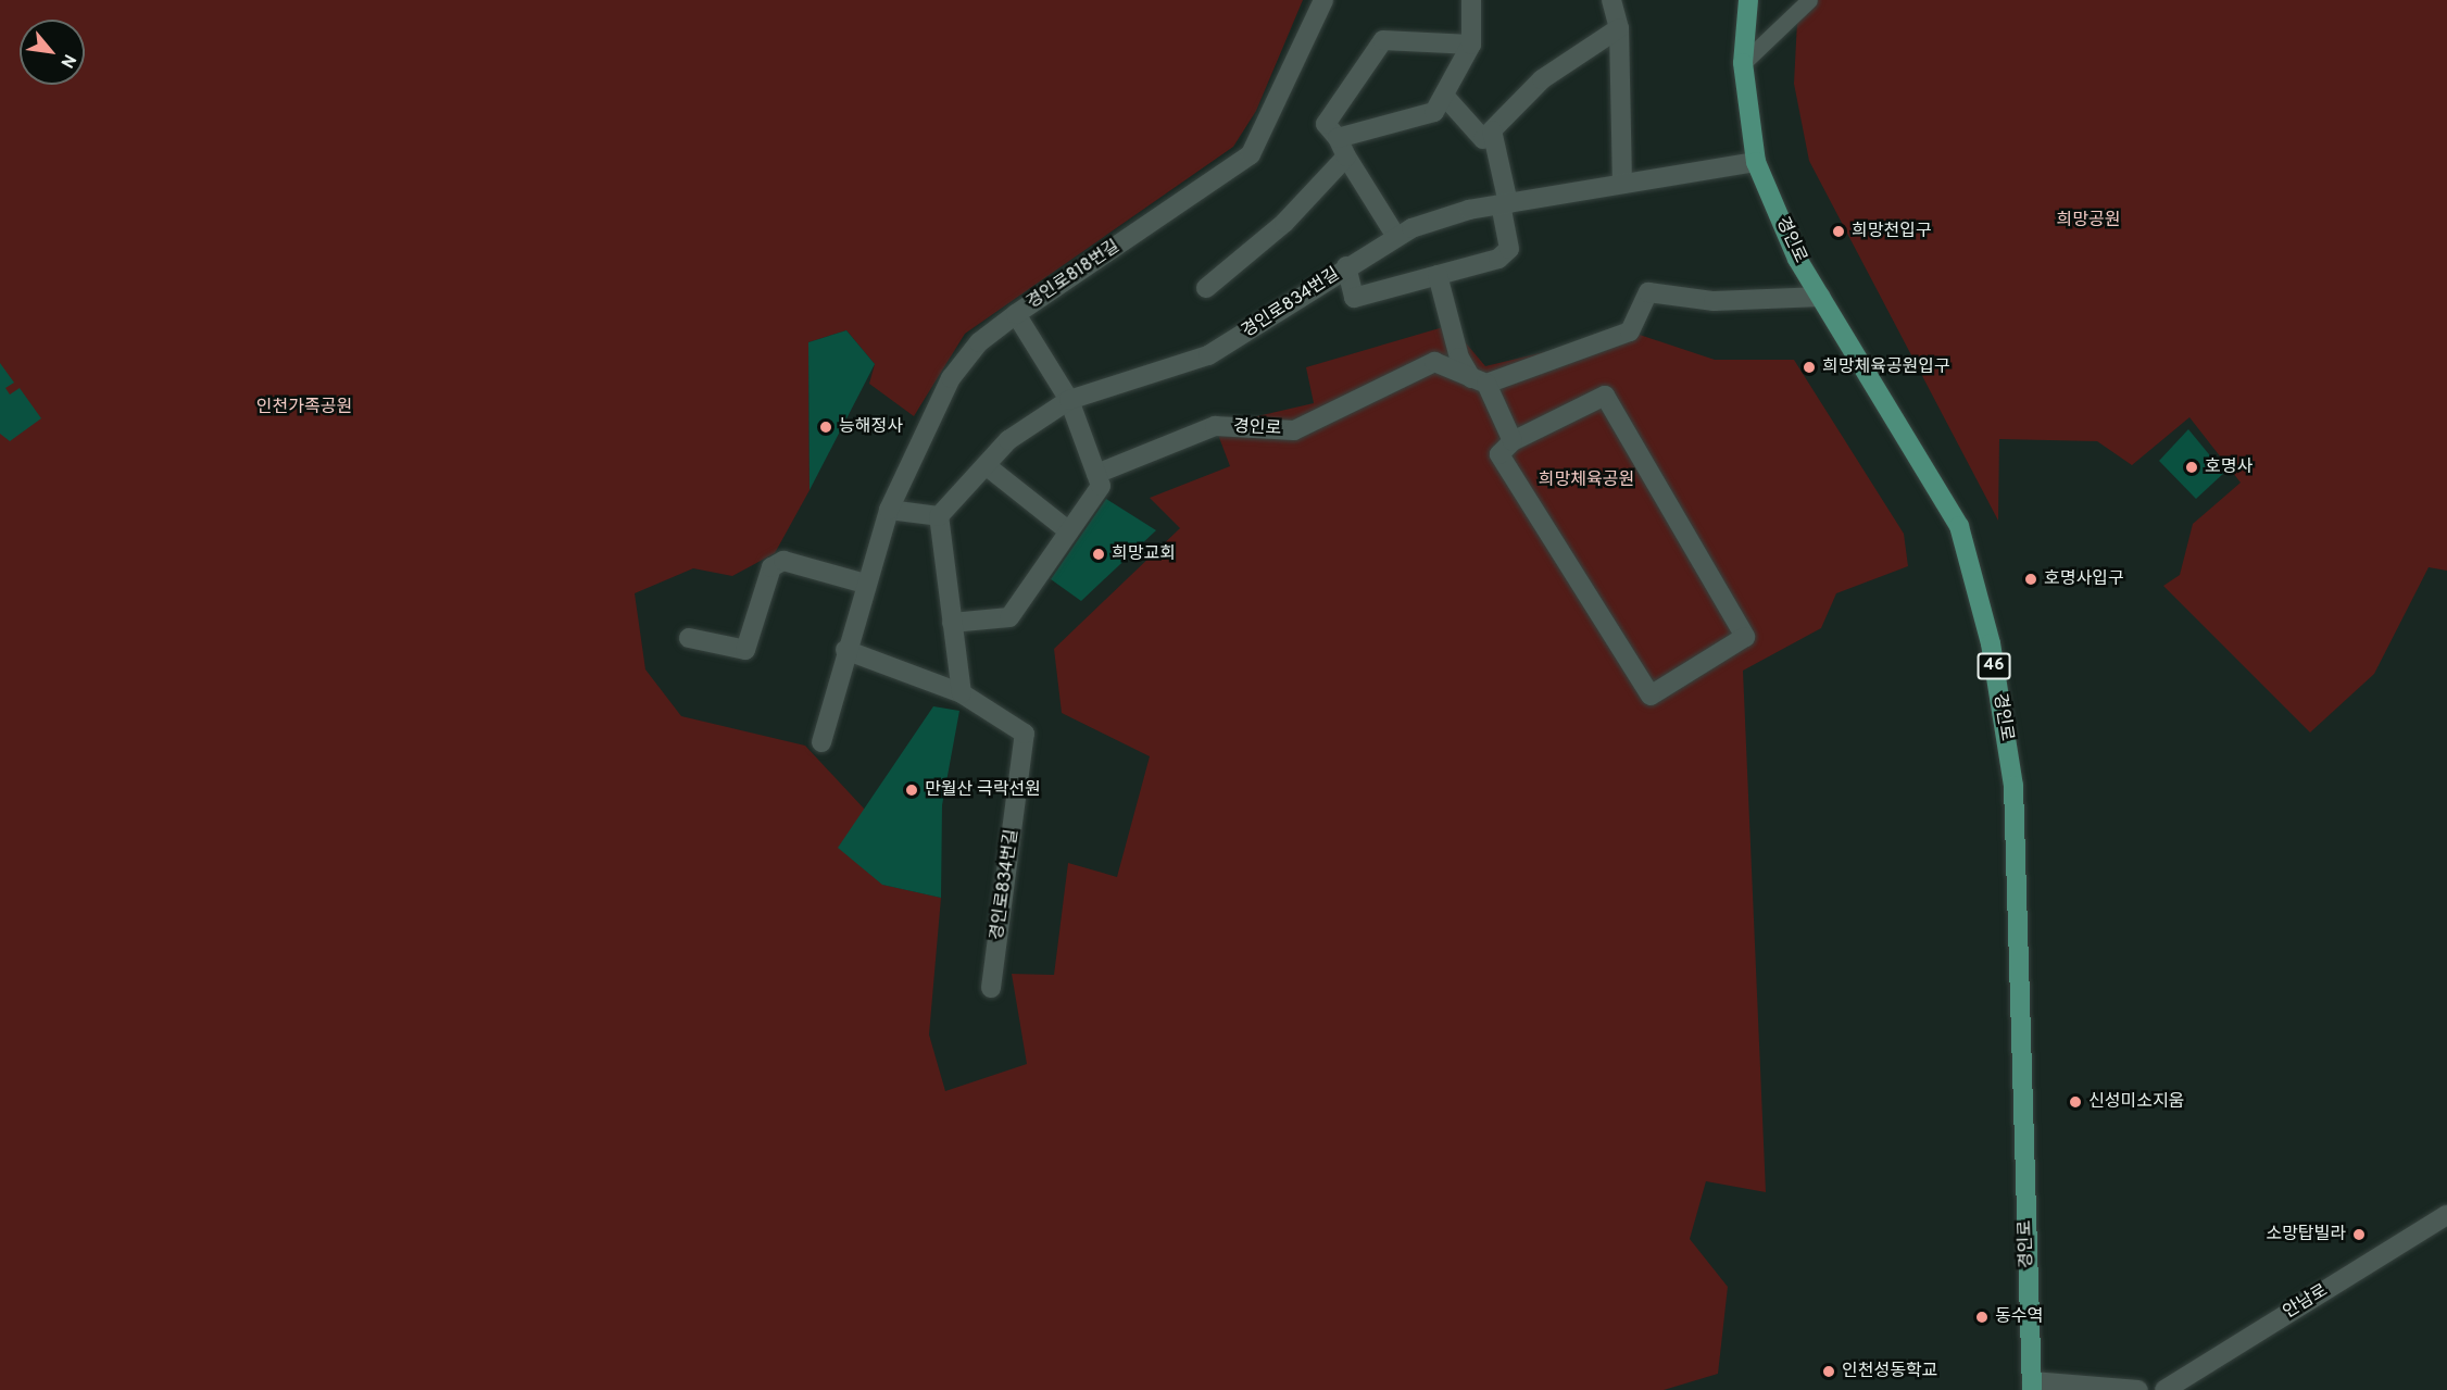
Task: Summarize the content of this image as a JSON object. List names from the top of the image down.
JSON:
{
  "streets": {
    "main road": ["경인로", "46"],
    "street": ["경인로818번길", "경인로834번길", "안남로"]
  },
  "crossings": [
    ["경인로", "경인로834번길"]
  ],
  "parks": ["희망공원", "인천가족공원", "희망체육공원"],
  "places": [
    "희망천입구",
    "희망체육공원입구",
    "능해정사",
    "호명사",
    "희망교회",
    "호명사입구",
    "만월산 극락선원",
    "신성미소지움",
    "소망탑빌라",
    "동수역",
    "인천성동학교"
  ],
  "north": "bottom right"
}
